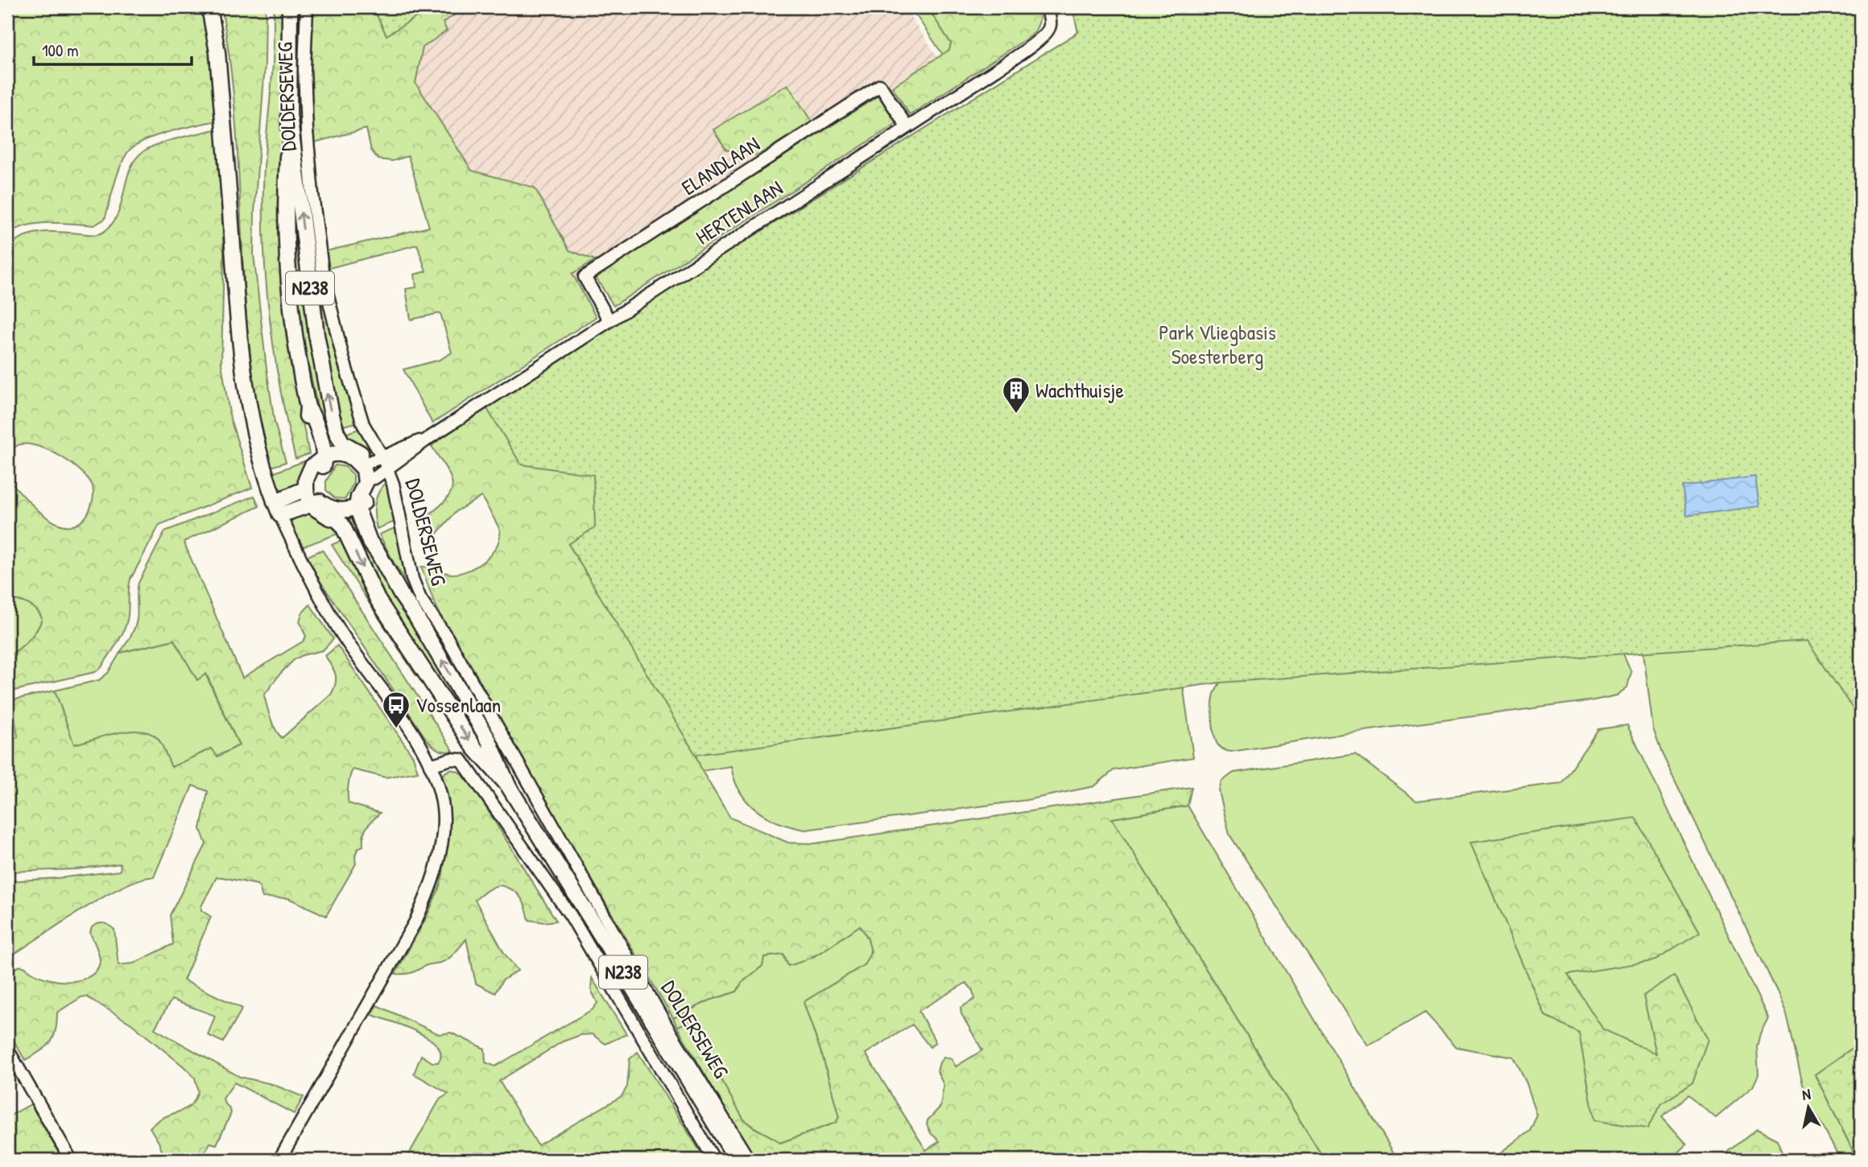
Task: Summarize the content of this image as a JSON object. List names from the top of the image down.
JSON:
{
  "streets": {
    "main road": ["DOLDERSEWEG", "N238"],
    "street": ["ELANDLAAN", "HERTENLAAN"]
  },
  "crossings": [
    ["DOLDERSEWEG", "HERTENLAAN"],
    ["DOLDERSEWEG", "N238"],
    ["ELANDLAAN", "HERTENLAAN"],
    ["HERTENLAAN", "N238"]
  ],
  "parks": ["Park Vliegbasis Soesterberg"],
  "places": {
    "building": ["Wachthuisje"],
    "bus stop": ["Vossenlaan"]
  },
  "scale_bar": "100 m",
  "north": "top"
}
